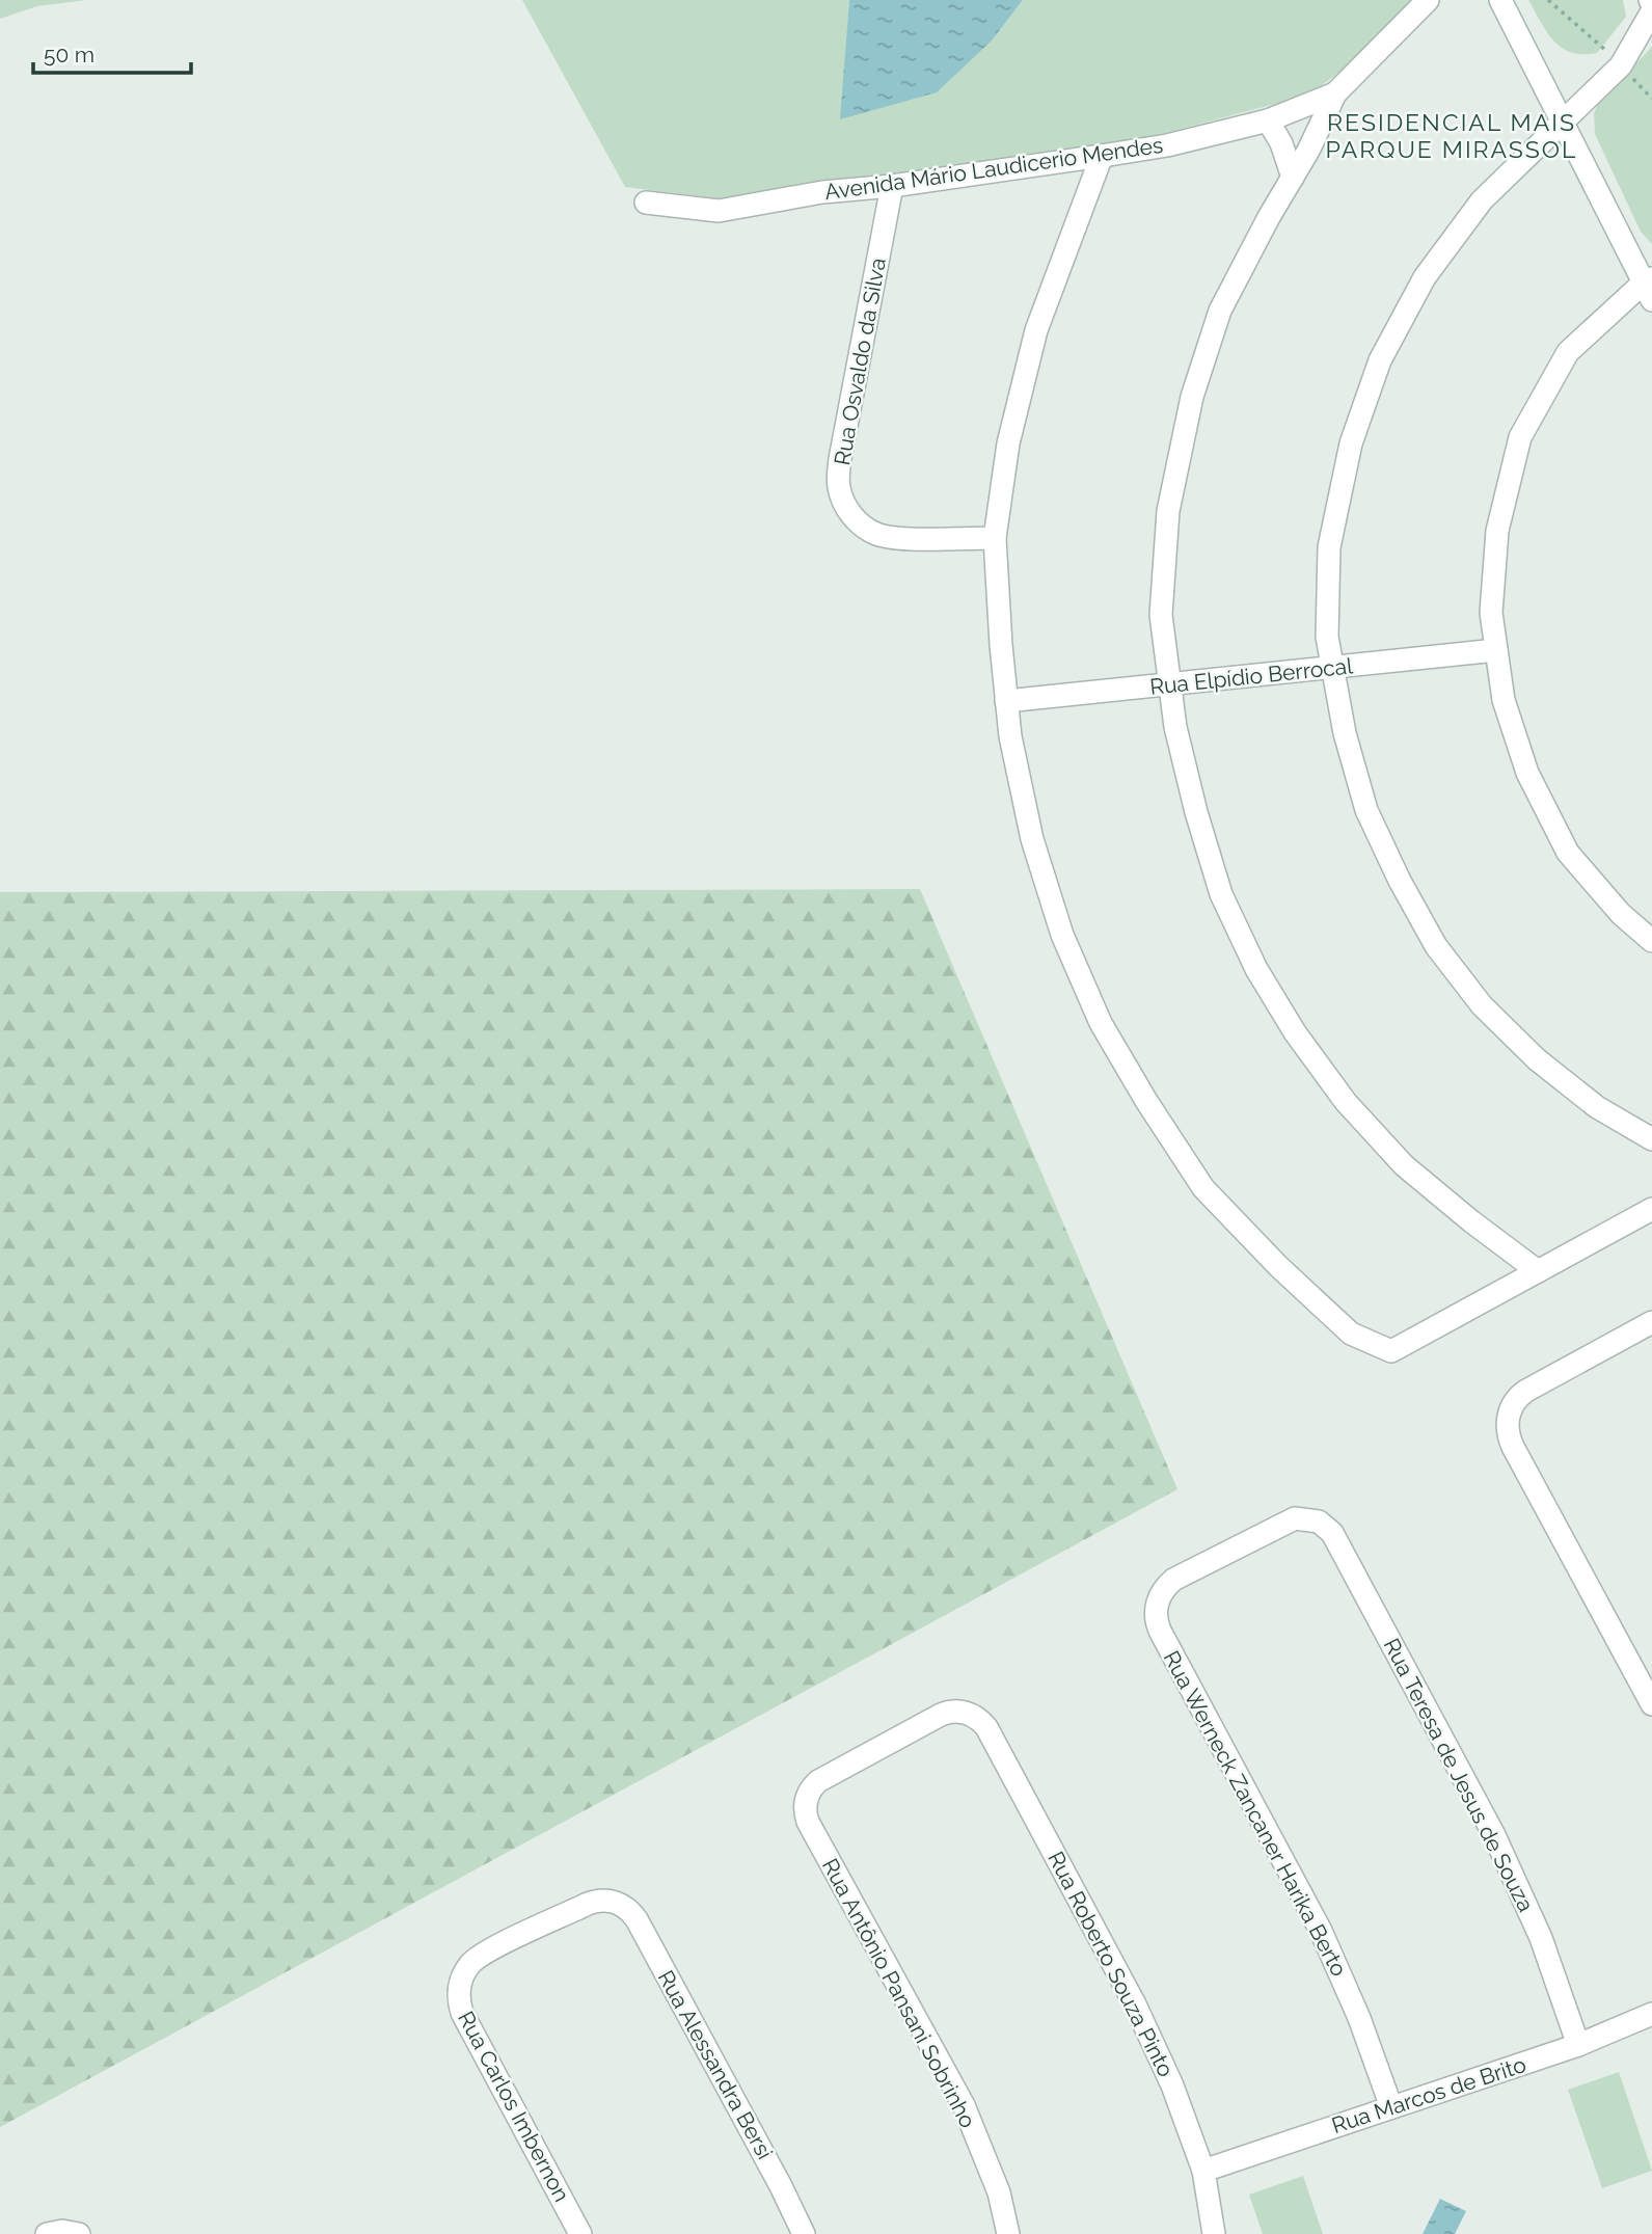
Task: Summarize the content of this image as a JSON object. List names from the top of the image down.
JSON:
{
  "streets": {
    "street": [
      "Avenida Mário Laudicerio Mendes",
      "Rua Osvaldo da Silva",
      "Rua Elpídio Berrocal",
      "Rua Teresa de Jesus de Souza",
      "Rua Werneck Zancaner Harika Berto",
      "Rua Roberto Souza Pinto",
      "Rua Antônio Pansani Sobrinho",
      "Rua Alessandra Bersi",
      "Rua Marcos de Brito",
      "Rua Carlos Imbernon"
    ]
  },
  "crossings": [
    ["Avenida Mário Laudicerio Mendes", "Rua Osvaldo da Silva"],
    ["Rua Teresa de Jesus de Souza", "Rua Werneck Zancaner Harika Berto"],
    ["Rua Teresa de Jesus de Souza", "Rua Marcos de Brito"],
    ["Rua Werneck Zancaner Harika Berto", "Rua Marcos de Brito"],
    ["Rua Roberto Souza Pinto", "Rua Antônio Pansani Sobrinho"],
    ["Rua Roberto Souza Pinto", "Rua Marcos de Brito"],
    ["Rua Alessandra Bersi", "Rua Carlos Imbernon"]
  ],
  "districts": ["RESIDENCIAL MAIS PARQUE MIRASSOL"],
  "scale_bar": "50 m"
}
